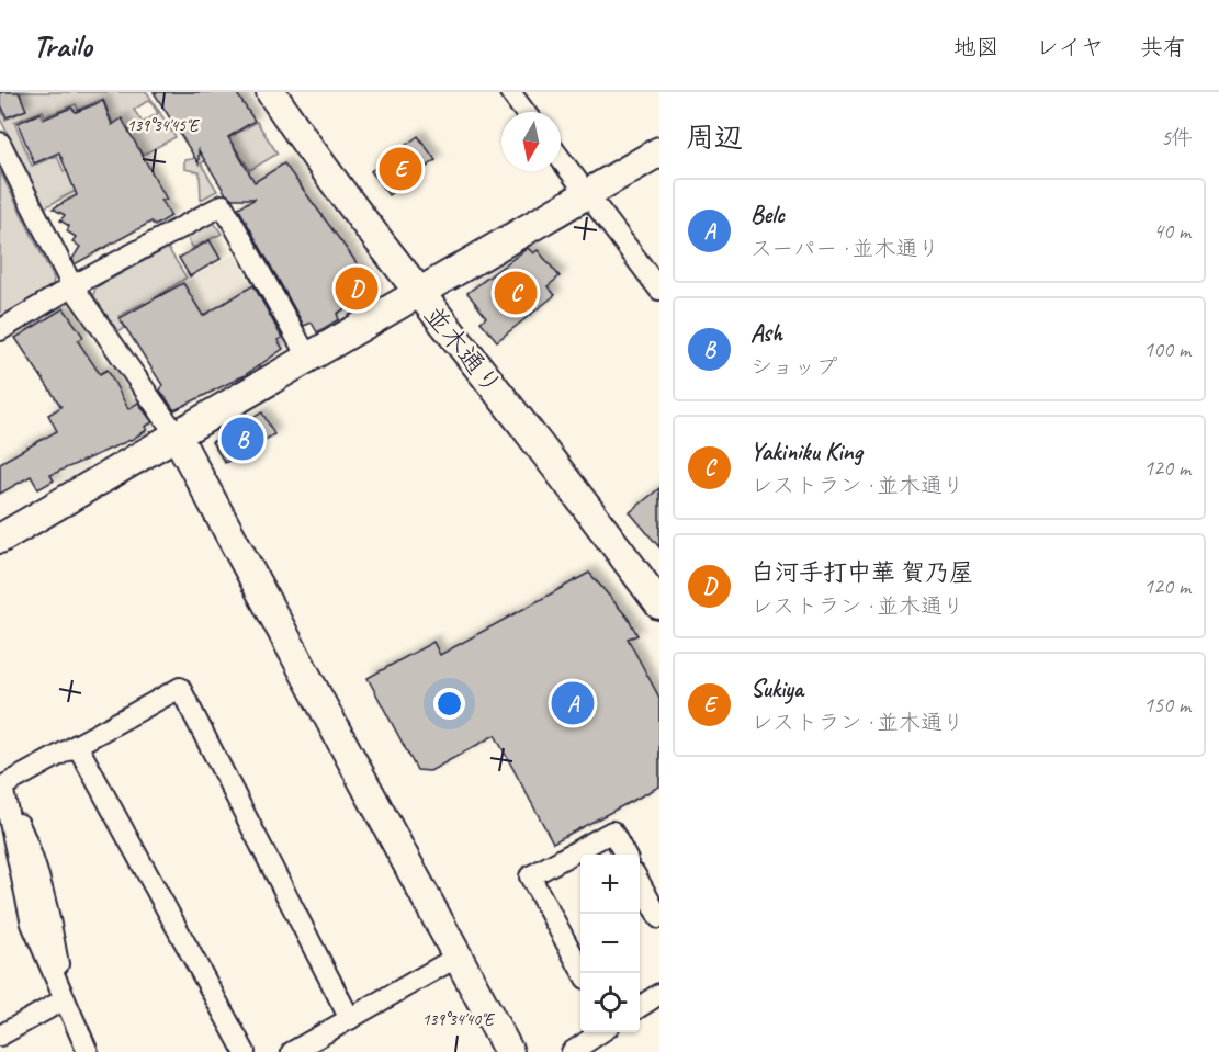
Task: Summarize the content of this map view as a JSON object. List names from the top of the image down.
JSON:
{
  "streets": {
    "street": ["並木通り"]
  },
  "north": "bottom",
  "page": {
    "header": "Trailo",
    "nav": ["地図", "レイヤ", "共有"],
    "heading": ["周辺", "5件"],
    "pins": [
      "E",
      "D",
      "C",
      "B",
      "A"
    ],
    "list": [
      {
        "mark": "A",
        "name": "Belc",
        "note": "スーパー · 並木通り",
        "value": "40 m"
      },
      {
        "mark": "B",
        "name": "Ash",
        "note": "ショップ",
        "value": "100 m"
      },
      {
        "mark": "C",
        "name": "Yakiniku King",
        "note": "レストラン · 並木通り",
        "value": "120 m"
      },
      {
        "mark": "D",
        "name": "白河手打中華 賀乃屋",
        "note": "レストラン · 並木通り",
        "value": "120 m"
      },
      {
        "mark": "E",
        "name": "Sukiya",
        "note": "レストラン · 並木通り",
        "value": "150 m"
      }
    ],
    "map_buttons": ["+", "−"]
  },
  "coordinates": ["139°34'45\"E", "139°34'40\"E"]
}
